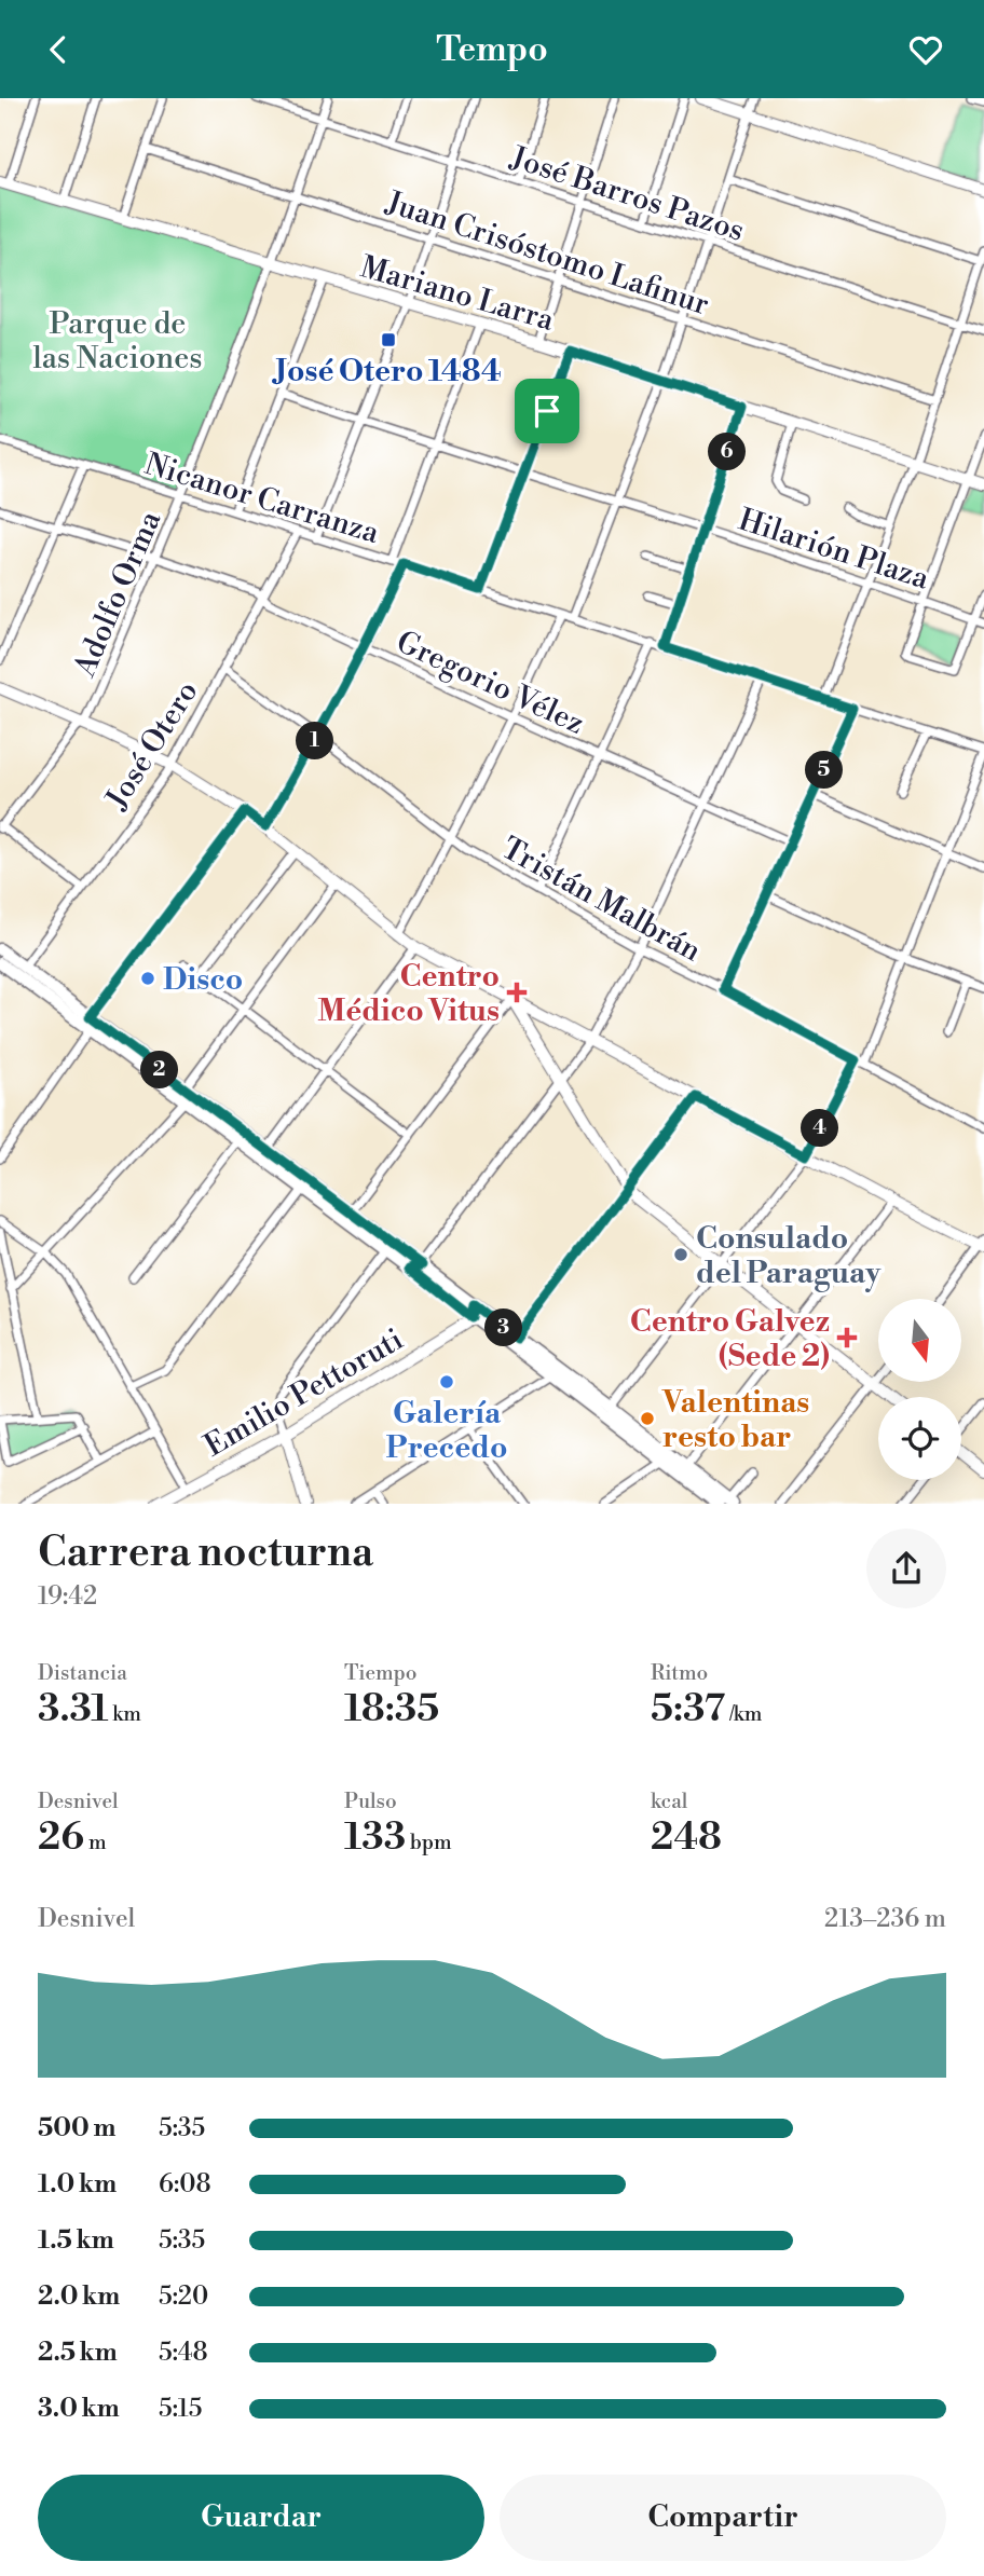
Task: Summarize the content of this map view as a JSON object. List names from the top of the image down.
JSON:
{
  "streets": {
    "main road": ["Mariano Larra", "Emilio Pettoruti"],
    "street": [
      "José Barros Pazos",
      "Juan Crisóstomo Lafinur",
      "Nicanor Carranza",
      "Hilarión Plaza",
      "Adolfo Orma",
      "Gregorio Vélez",
      "José Otero",
      "Tristán Malbrán"
    ]
  },
  "crossings": [
    ["José Barros Pazos", "Adolfo Orma"],
    ["Juan Crisóstomo Lafinur", "Adolfo Orma"],
    ["Mariano Larra", "Adolfo Orma"],
    ["Nicanor Carranza", "Adolfo Orma"],
    ["Nicanor Carranza", "José Otero"],
    ["Adolfo Orma", "Gregorio Vélez"],
    ["Gregorio Vélez", "José Otero"],
    ["José Otero", "Tristán Malbrán"]
  ],
  "parks": ["Parque de las Naciones"],
  "places": {
    "transit": ["José Otero 1484"],
    "other": [
      "Disco",
      "Consulado del Paraguay",
      "Galería Precedo",
      "Valentinas resto bar"
    ],
    "health": ["Centro Médico Vitus", "Centro Galvez (Sede 2)"]
  },
  "north": "bottom",
  "page": {
    "header": "Tempo",
    "pins": [
      "6",
      "1",
      "5",
      "2",
      "4",
      "3"
    ],
    "heading": ["Carrera nocturna", "19:42"],
    "stats": [
      ["Distancia", "3.31 km"],
      ["Tiempo", "18:35"],
      ["Ritmo", "5:37 /km"],
      ["Desnivel", "26 m"],
      ["Pulso", "133 bpm"],
      ["kcal", "248"]
    ],
    "chart": ["Desnivel", "213–236 m"],
    "list": [
      {
        "name": "500 m",
        "note": "5:35"
      },
      {
        "name": "1.0 km",
        "note": "6:08"
      },
      {
        "name": "1.5 km",
        "note": "5:35"
      },
      {
        "name": "2.0 km",
        "note": "5:20"
      },
      {
        "name": "2.5 km",
        "note": "5:48"
      },
      {
        "name": "3.0 km",
        "note": "5:15"
      }
    ],
    "buttons": ["Guardar", "Compartir"]
  }
}
